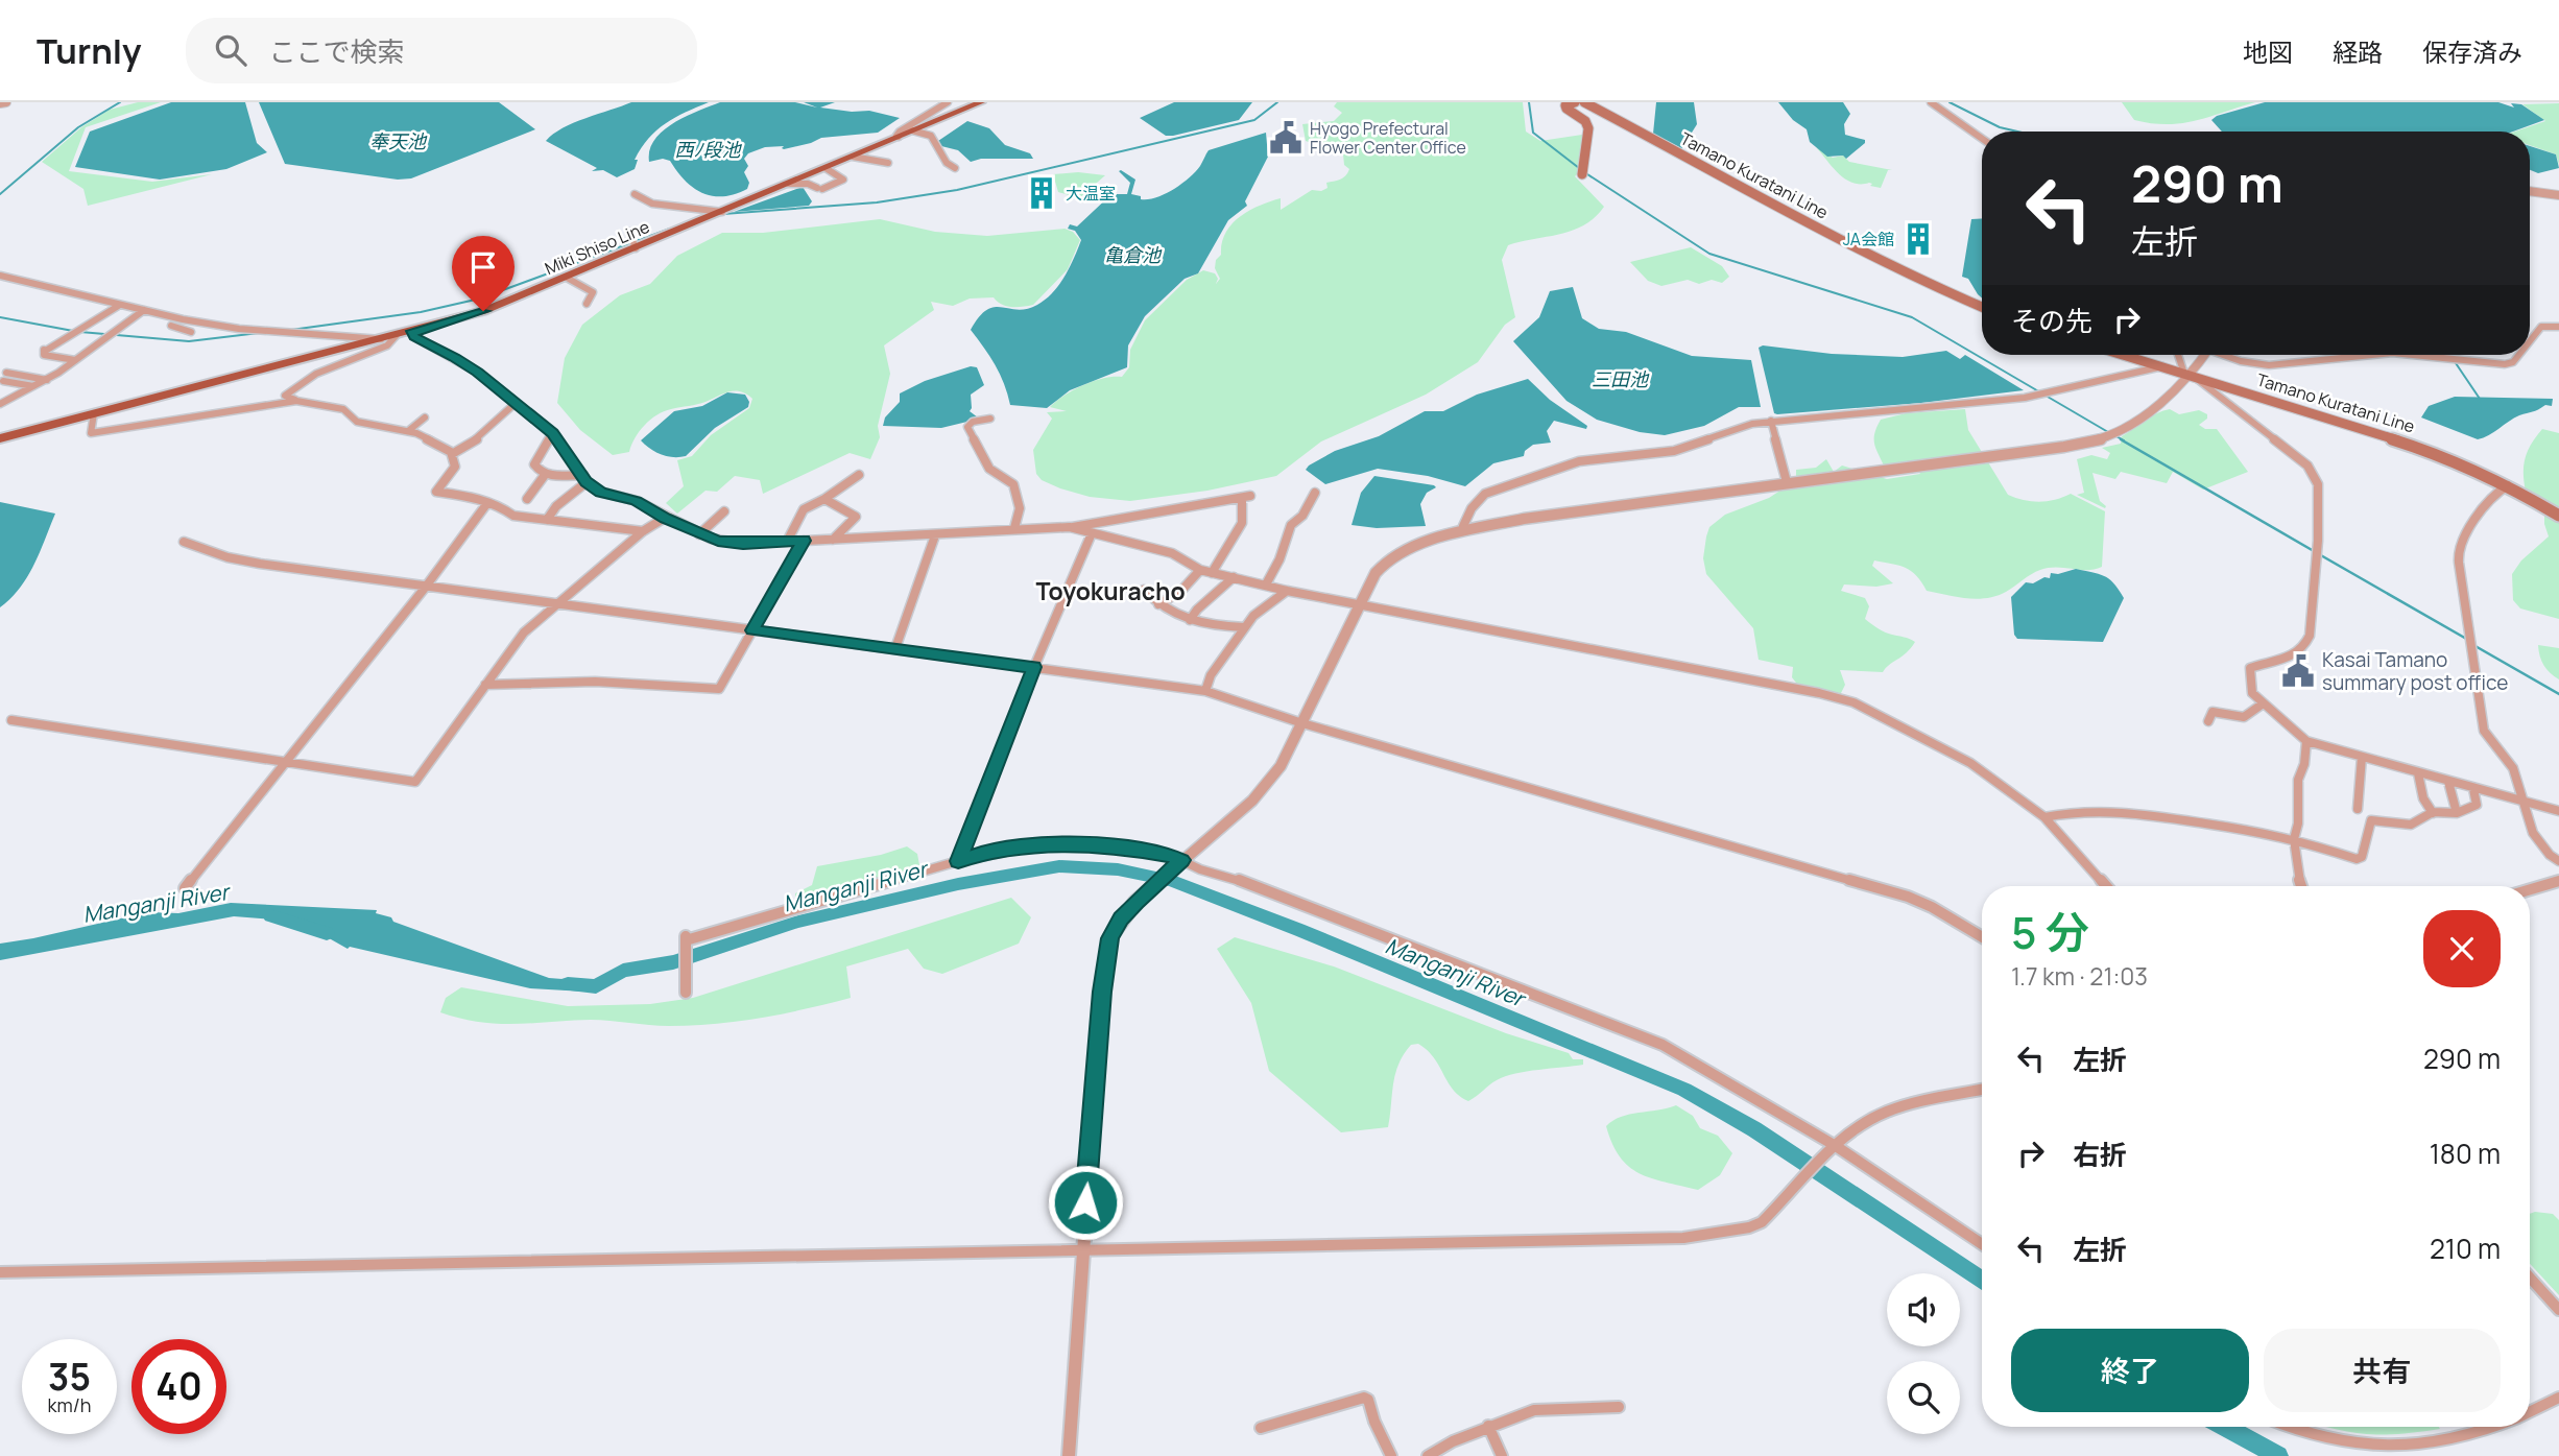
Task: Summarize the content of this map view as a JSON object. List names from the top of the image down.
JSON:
{
  "streets": {
    "main road": ["Tamano Kuratani Line", "Miki Shiso Line"]
  },
  "districts": ["Toyokuracho"],
  "water": [
    "奉天池",
    "西ﾉ段池",
    "亀倉池",
    "三田池",
    "Manganji River"
  ],
  "places": {
    "public building": ["Hyogo Prefectural Flower Center Office", "Kasai Tamano summary post office"],
    "building": ["大温室", "JA会館"]
  },
  "page": {
    "header": "Turnly",
    "search": "ここで検索",
    "nav": ["地図", "経路", "保存済み"],
    "turn": ["290 m", "左折"],
    "then": "その先",
    "heading": ["5 分", "1.7 km · 21:03"],
    "list": [
      {
        "name": "左折",
        "value": "290 m"
      },
      {
        "name": "右折",
        "value": "180 m"
      },
      {
        "name": "左折",
        "value": "210 m"
      }
    ],
    "buttons": ["終了", "共有"],
    "speed": "35 km/h",
    "limit": "40"
  }
}
